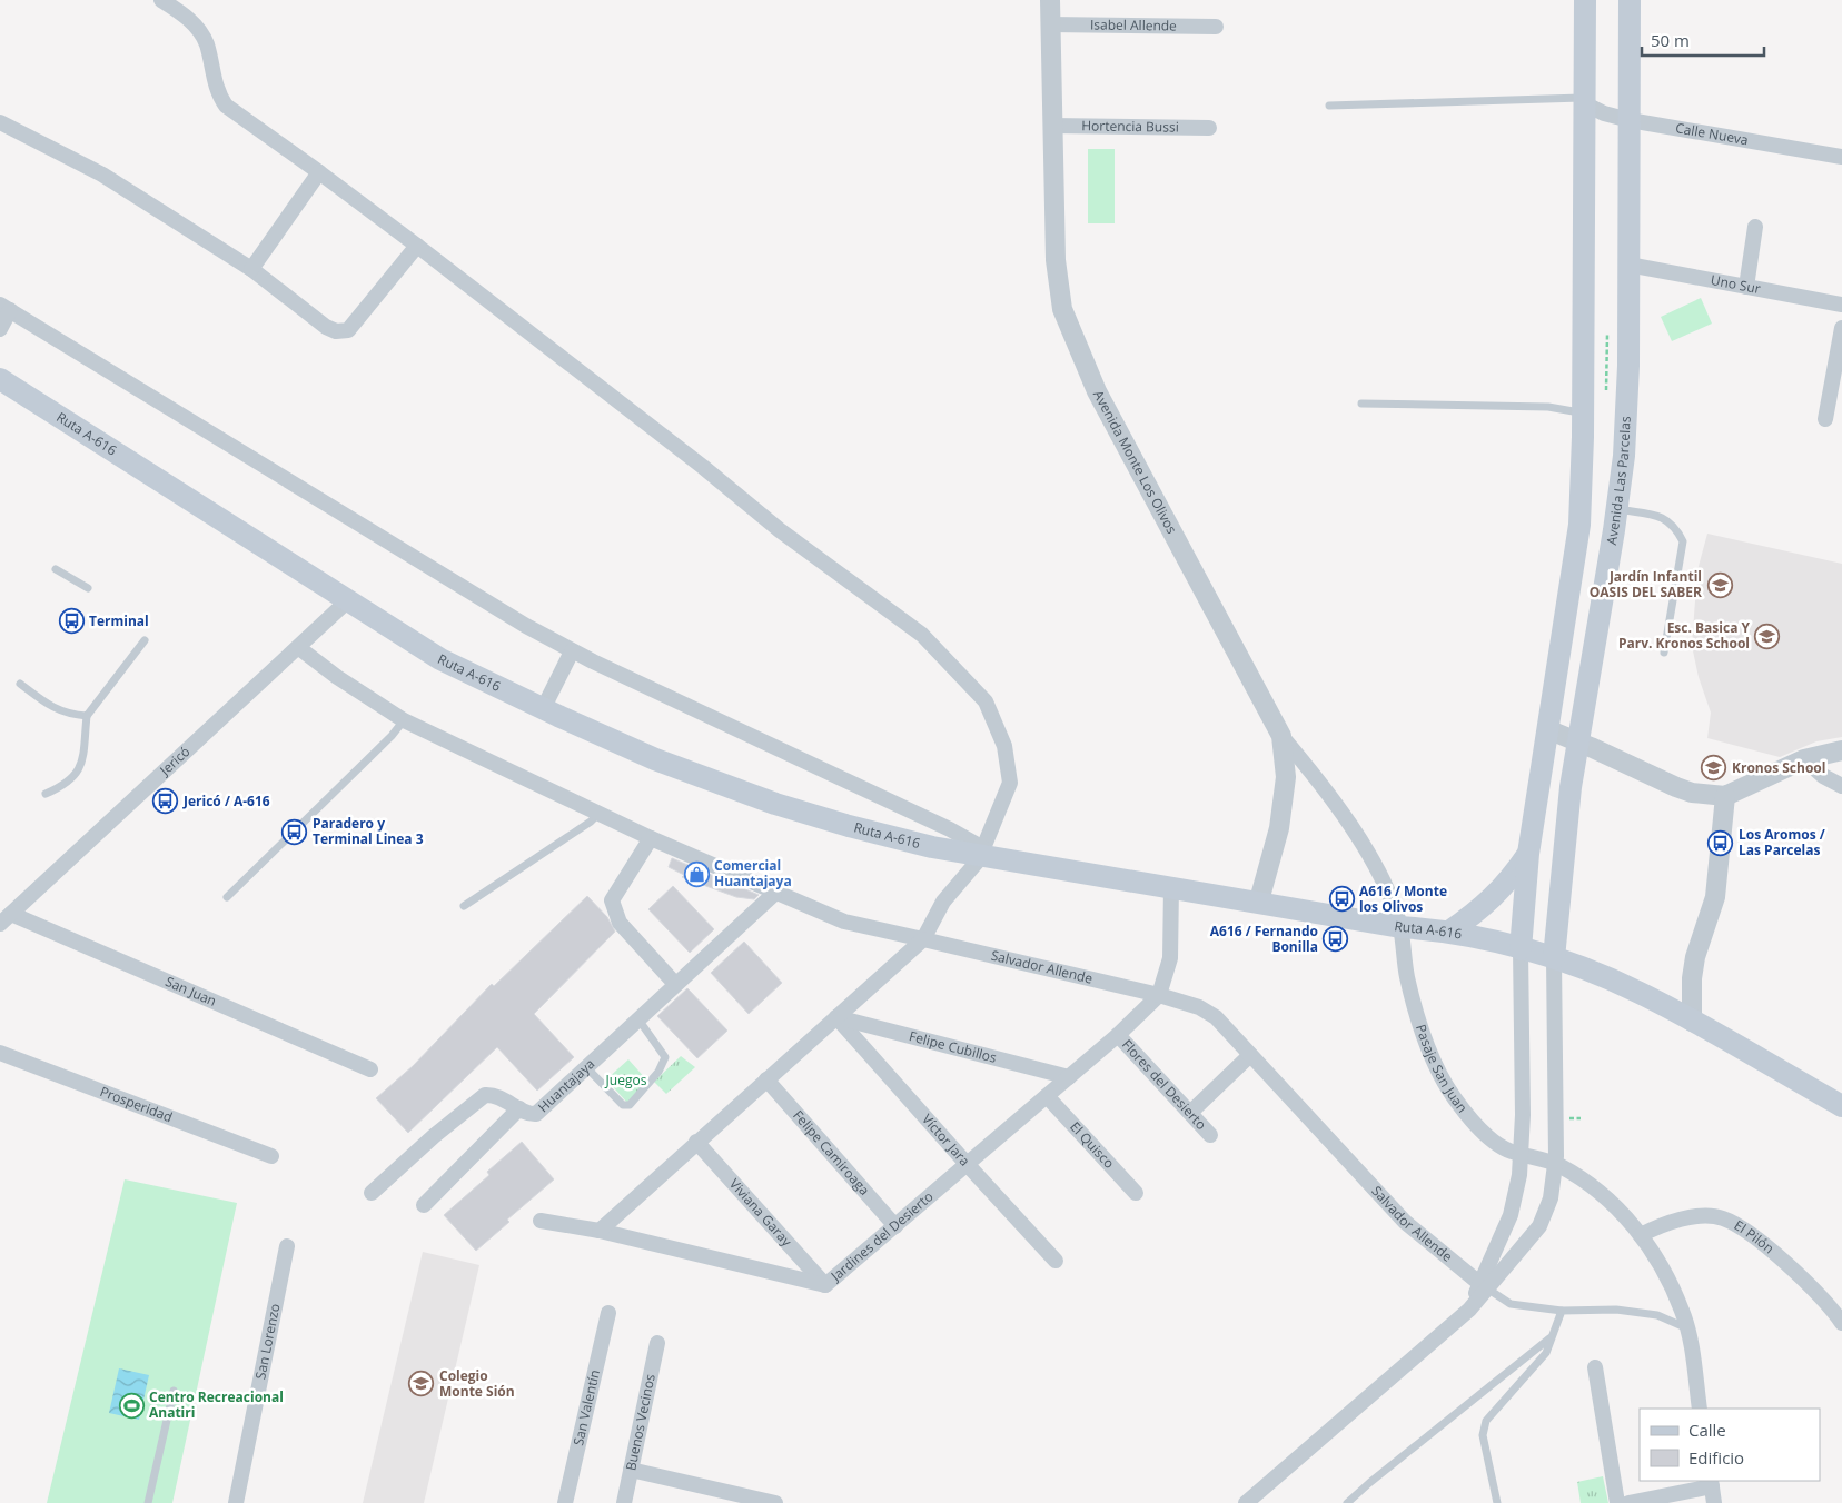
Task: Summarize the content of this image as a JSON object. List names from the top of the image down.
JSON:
{
  "streets": {
    "main road": ["Ruta A-616", "Avenida Las Parcelas"],
    "street": [
      "Isabel Allende",
      "Hortencia Bussi",
      "Calle Nueva",
      "Uno Sur",
      "Avenida Monte Los Olivos",
      "Jericó",
      "Salvador Allende",
      "San Juan",
      "Felipe Cubillos",
      "Pasaje San Juan",
      "Huantajaya",
      "Flores del Desierto",
      "Prosperidad",
      "Víctor Jara",
      "El Quisco",
      "Felipe Camiroaga",
      "Viviana Garay",
      "Jardines del Desierto",
      "El Pilón",
      "San Lorenzo",
      "San Valentín",
      "Buenos Vecinos"
    ]
  },
  "crossings": [
    ["Isabel Allende", "Avenida Monte Los Olivos"],
    ["Hortencia Bussi", "Avenida Monte Los Olivos"],
    ["Calle Nueva", "Avenida Las Parcelas"],
    ["Uno Sur", "Avenida Las Parcelas"],
    ["Ruta A-616", "Avenida Monte Los Olivos"],
    ["Ruta A-616", "Avenida Las Parcelas"],
    ["Ruta A-616", "Jericó"],
    ["Ruta A-616", "Pasaje San Juan"],
    ["Avenida Monte Los Olivos", "Pasaje San Juan"],
    ["Jericó", "San Juan"],
    ["Salvador Allende", "Jardines del Desierto"],
    ["Felipe Cubillos", "Víctor Jara"],
    ["Felipe Cubillos", "Jardines del Desierto"],
    ["Pasaje San Juan", "El Pilón"],
    ["Flores del Desierto", "Jardines del Desierto"],
    ["Víctor Jara", "Jardines del Desierto"],
    ["El Quisco", "Jardines del Desierto"],
    ["Felipe Camiroaga", "Jardines del Desierto"],
    ["Viviana Garay", "Jardines del Desierto"]
  ],
  "parks": ["Juegos"],
  "places": {
    "school or university": [
      "Jardín Infantil OASIS DEL SABER",
      "Esc. Basica Y Parv. Kronos School",
      "Kronos School",
      "Colegio Monte Sión"
    ],
    "bus stop": [
      "Terminal",
      "Jericó / A-616",
      "Paradero y Terminal Linea 3",
      "Los Aromos / Las Parcelas",
      "A616 / Monte los Olivos",
      "A616 / Fernando Bonilla"
    ],
    "shop": ["Comercial Huantajaya"],
    "sports": ["Centro Recreacional Anatiri"]
  },
  "legend": ["Calle", "Edificio"],
  "scale_bar": "50 m"
}
